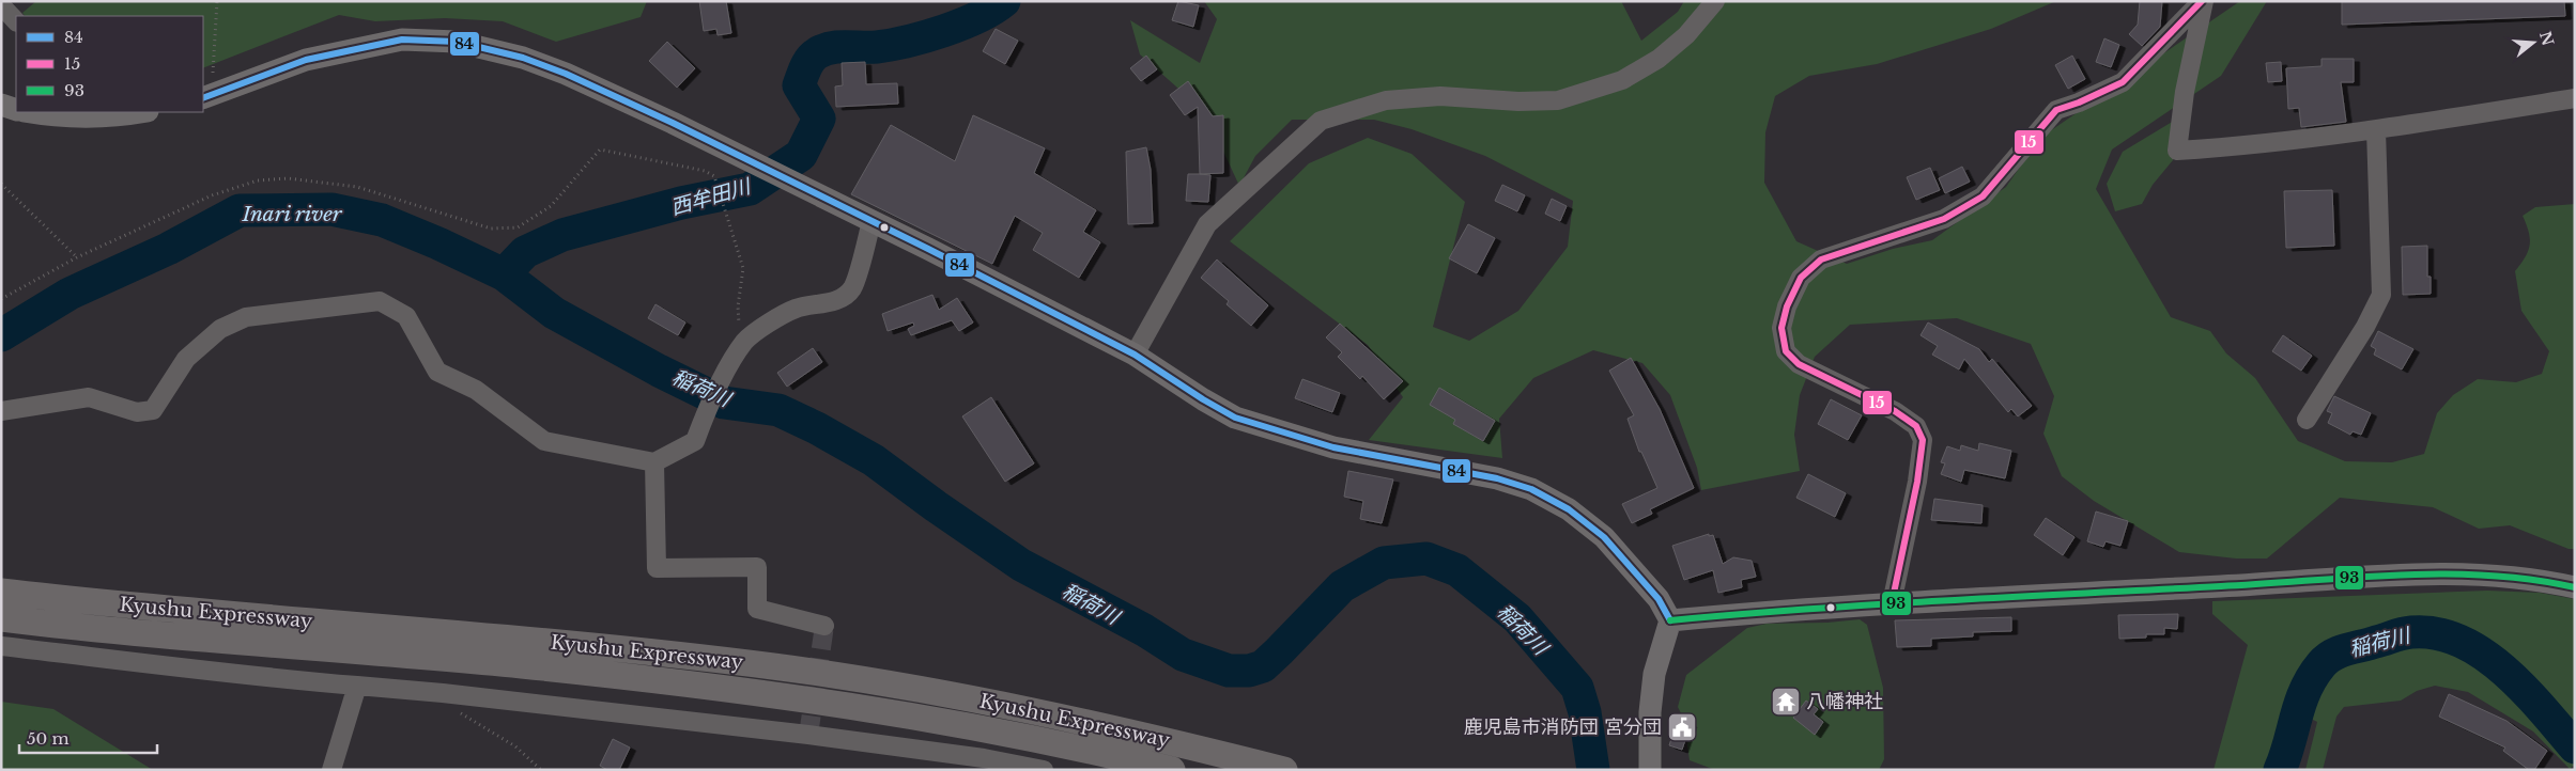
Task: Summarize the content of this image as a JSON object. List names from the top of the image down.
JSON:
{
  "streets": {
    "highway": ["Kyushu Expressway"]
  },
  "water": ["西牟田川", "Inari river", "稲荷川"],
  "places": {
    "temple": ["八幡神社"],
    "public building": ["鹿児島市消防団 宮分団"]
  },
  "lines": ["transit line 15", "transit line 84", "transit line 93"],
  "legend": ["84", "15", "93"],
  "scale_bar": "50 m",
  "north": "right"
}
